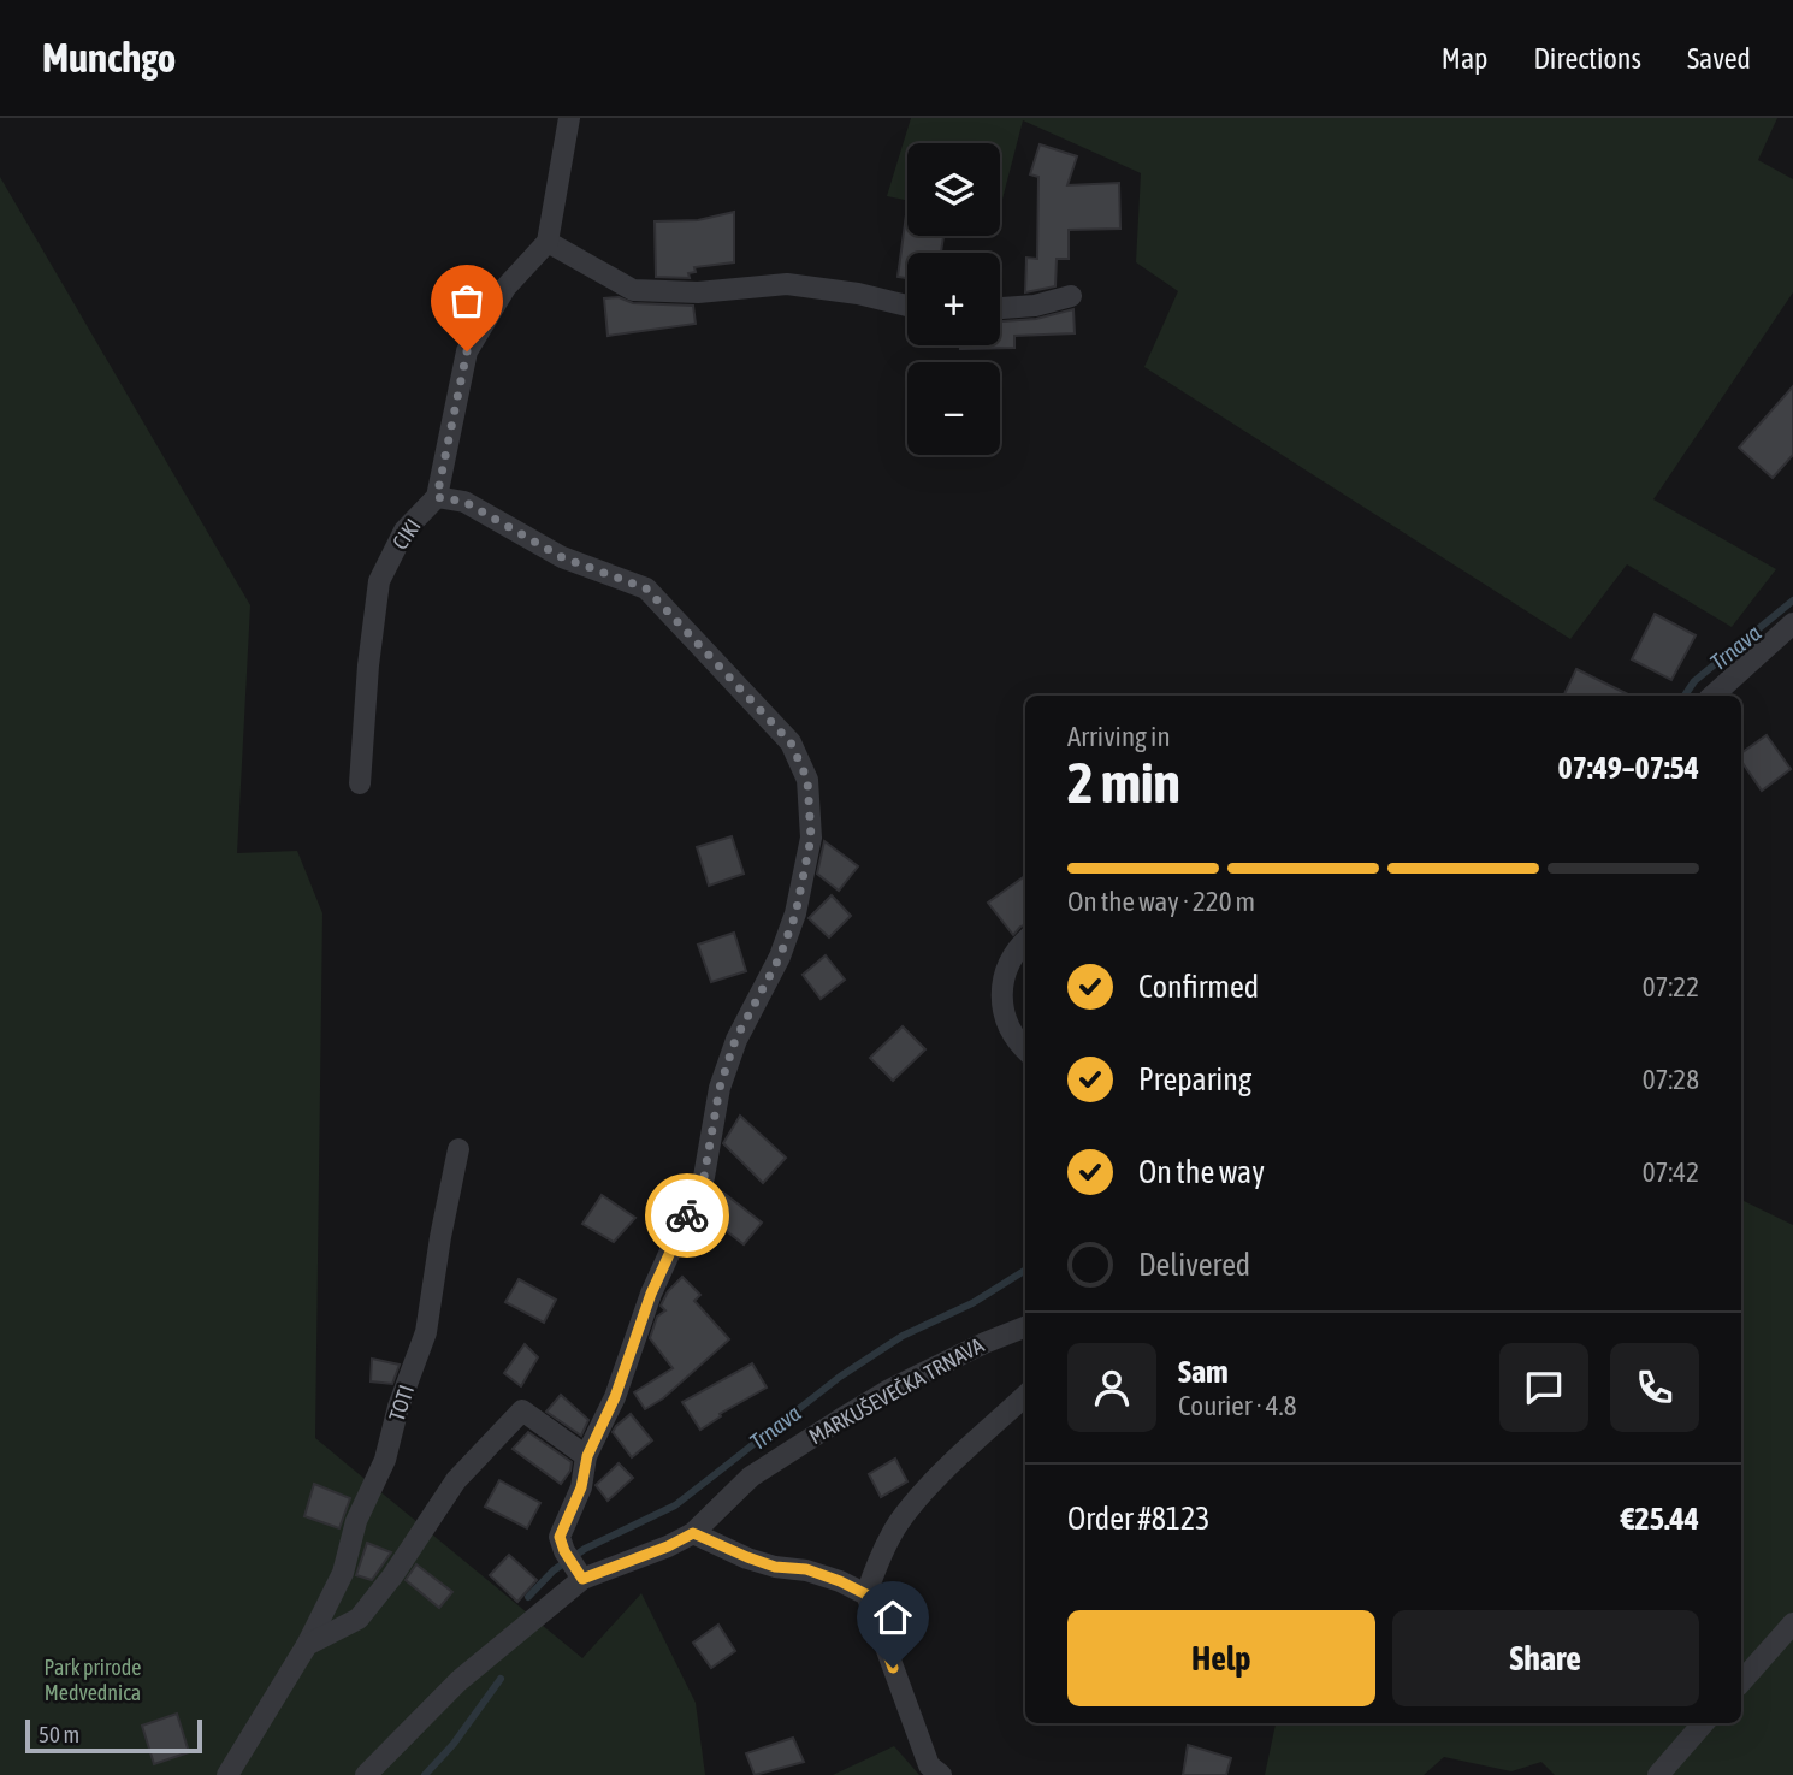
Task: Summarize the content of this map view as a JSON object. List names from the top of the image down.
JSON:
{
  "streets": {
    "street": ["CIKI", "MARKUŠEVEČKA TRNAVA", "TOTI"]
  },
  "water": ["Trnava"],
  "parks": ["Park prirode Medvednica"],
  "scale_bar": "50 m",
  "page": {
    "header": "Munchgo",
    "nav": ["Map", "Directions", "Saved"],
    "map_buttons": ["+", "−"],
    "heading": ["2 min", "Arriving in", "07:49–07:54"],
    "panel": [
      "Sam",
      "Courier · 4.8",
      "Order #8123",
      "€25.44"
    ],
    "bar": "On the way · 220 m",
    "list": [
      ["Confirmed", "07:22"],
      ["Preparing", "07:28"],
      ["On the way", "07:42"],
      "Delivered"
    ],
    "buttons": ["Help", "Share"],
    "scale": "50 m"
  }
}
